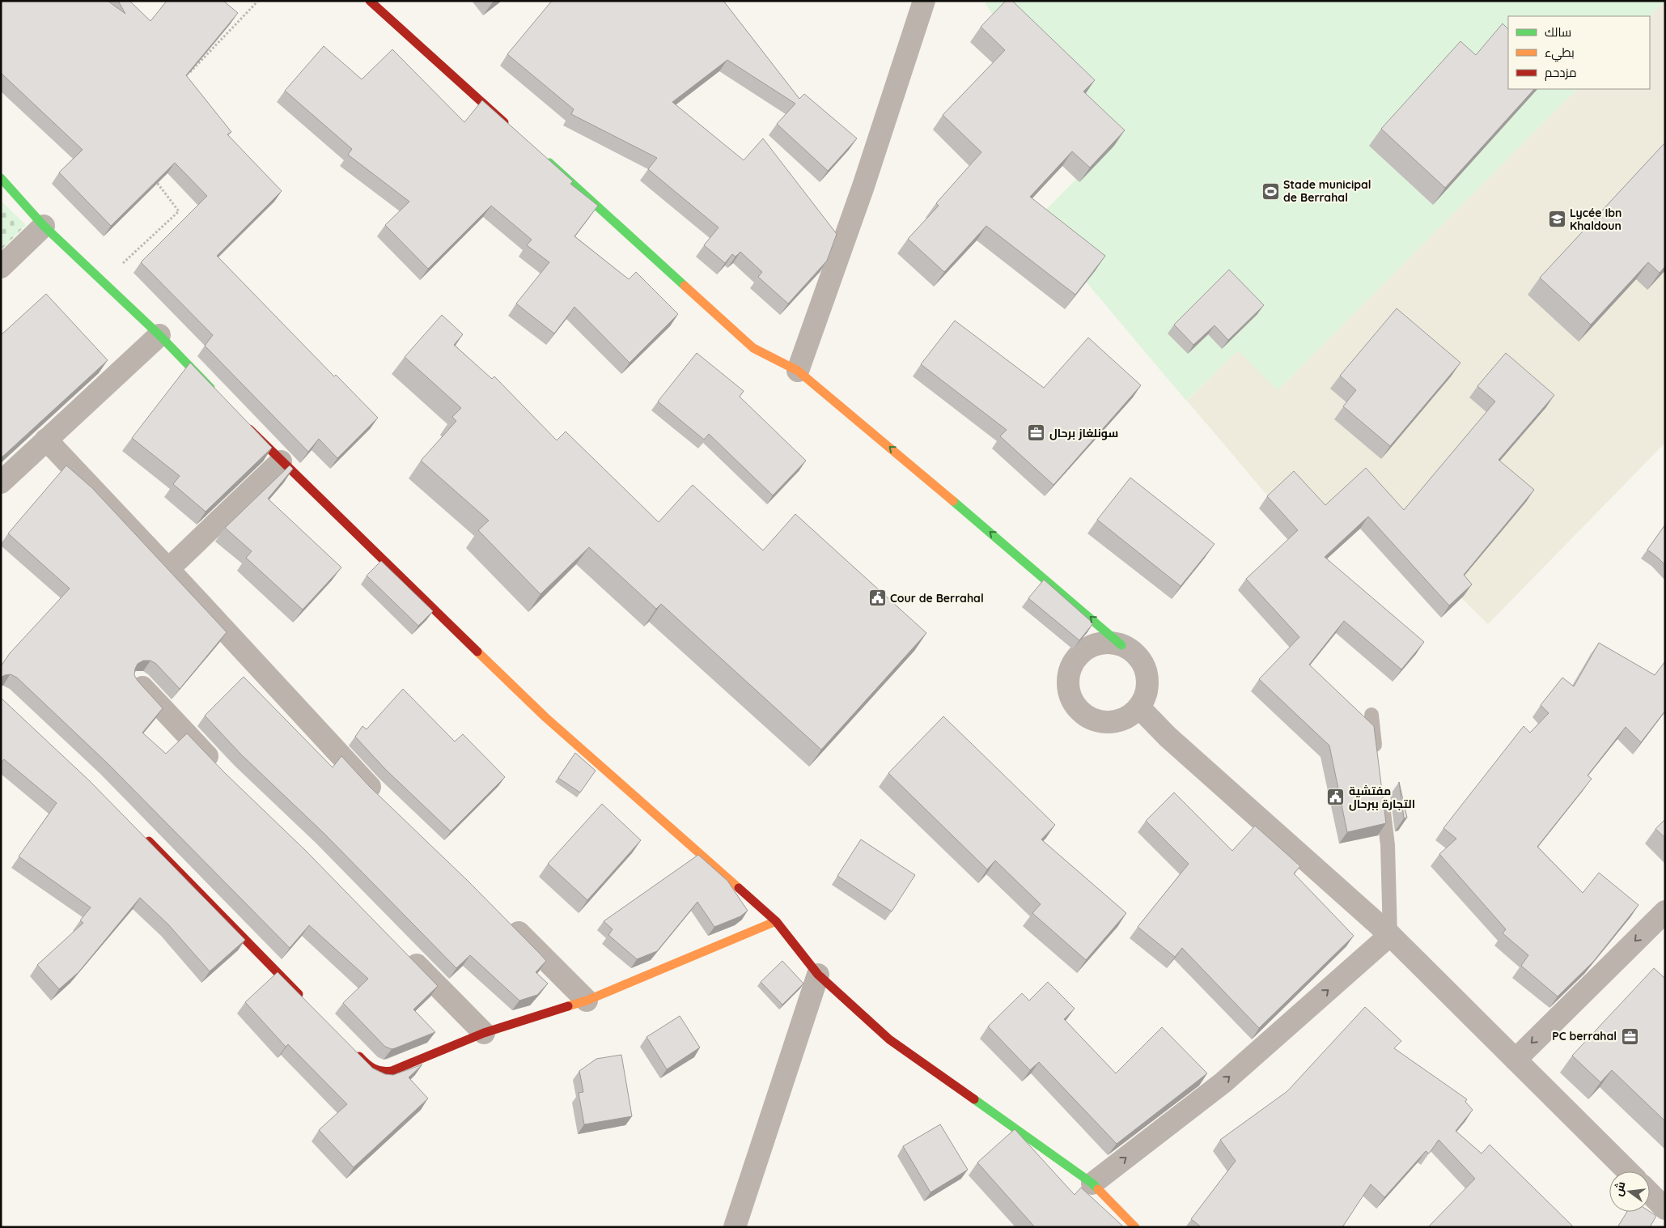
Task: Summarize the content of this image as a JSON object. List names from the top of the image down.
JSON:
{
  "places": {
    "sports": ["Stade municipal de Berrahal"],
    "school or university": ["Lycée Ibn Khaldoun"],
    "office": ["سونلغاز برحال", "PC berrahal"],
    "public building": ["Cour de Berrahal", "مفتشية التجارة ببرحال"]
  },
  "legend": ["سالك", "بطيء", "مزدحم"],
  "north": "left"
}
